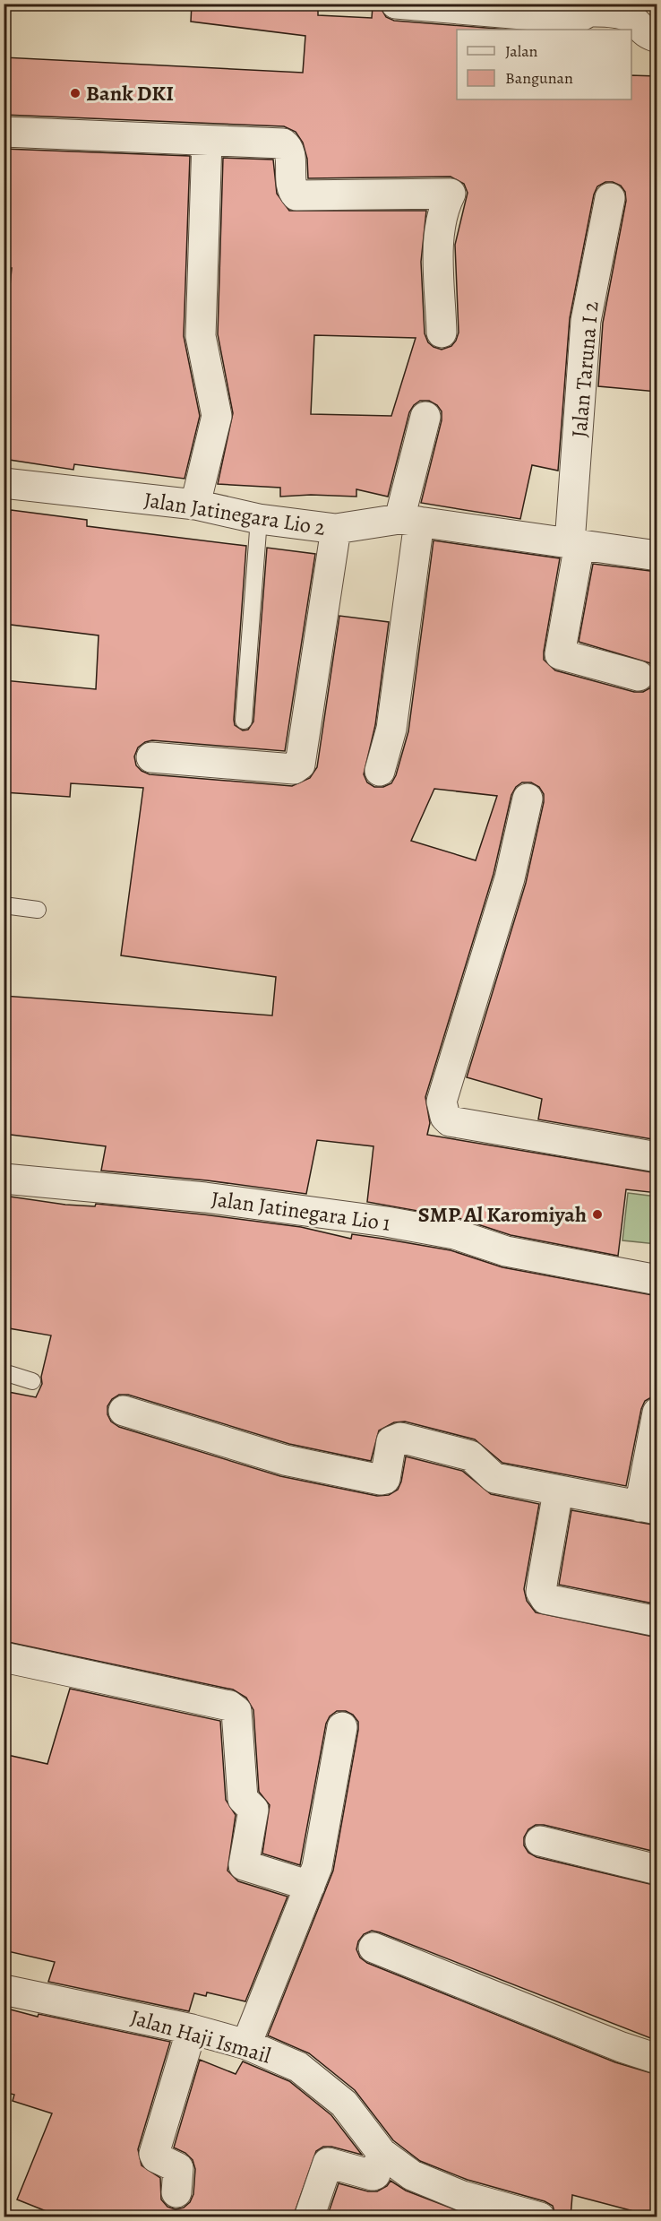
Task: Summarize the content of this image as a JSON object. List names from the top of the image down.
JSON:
{
  "streets": {
    "street": [
      "Jalan Taruna I 2",
      "Jalan Jatinegara Lio 2",
      "Jalan Jatinegara Lio 1",
      "Jalan Haji Ismail"
    ]
  },
  "crossings": [
    ["Jalan Taruna I 2", "Jalan Jatinegara Lio 2"]
  ],
  "places": ["Bank DKI", "SMP Al Karomiyah"],
  "legend": ["Jalan", "Bangunan"]
}
